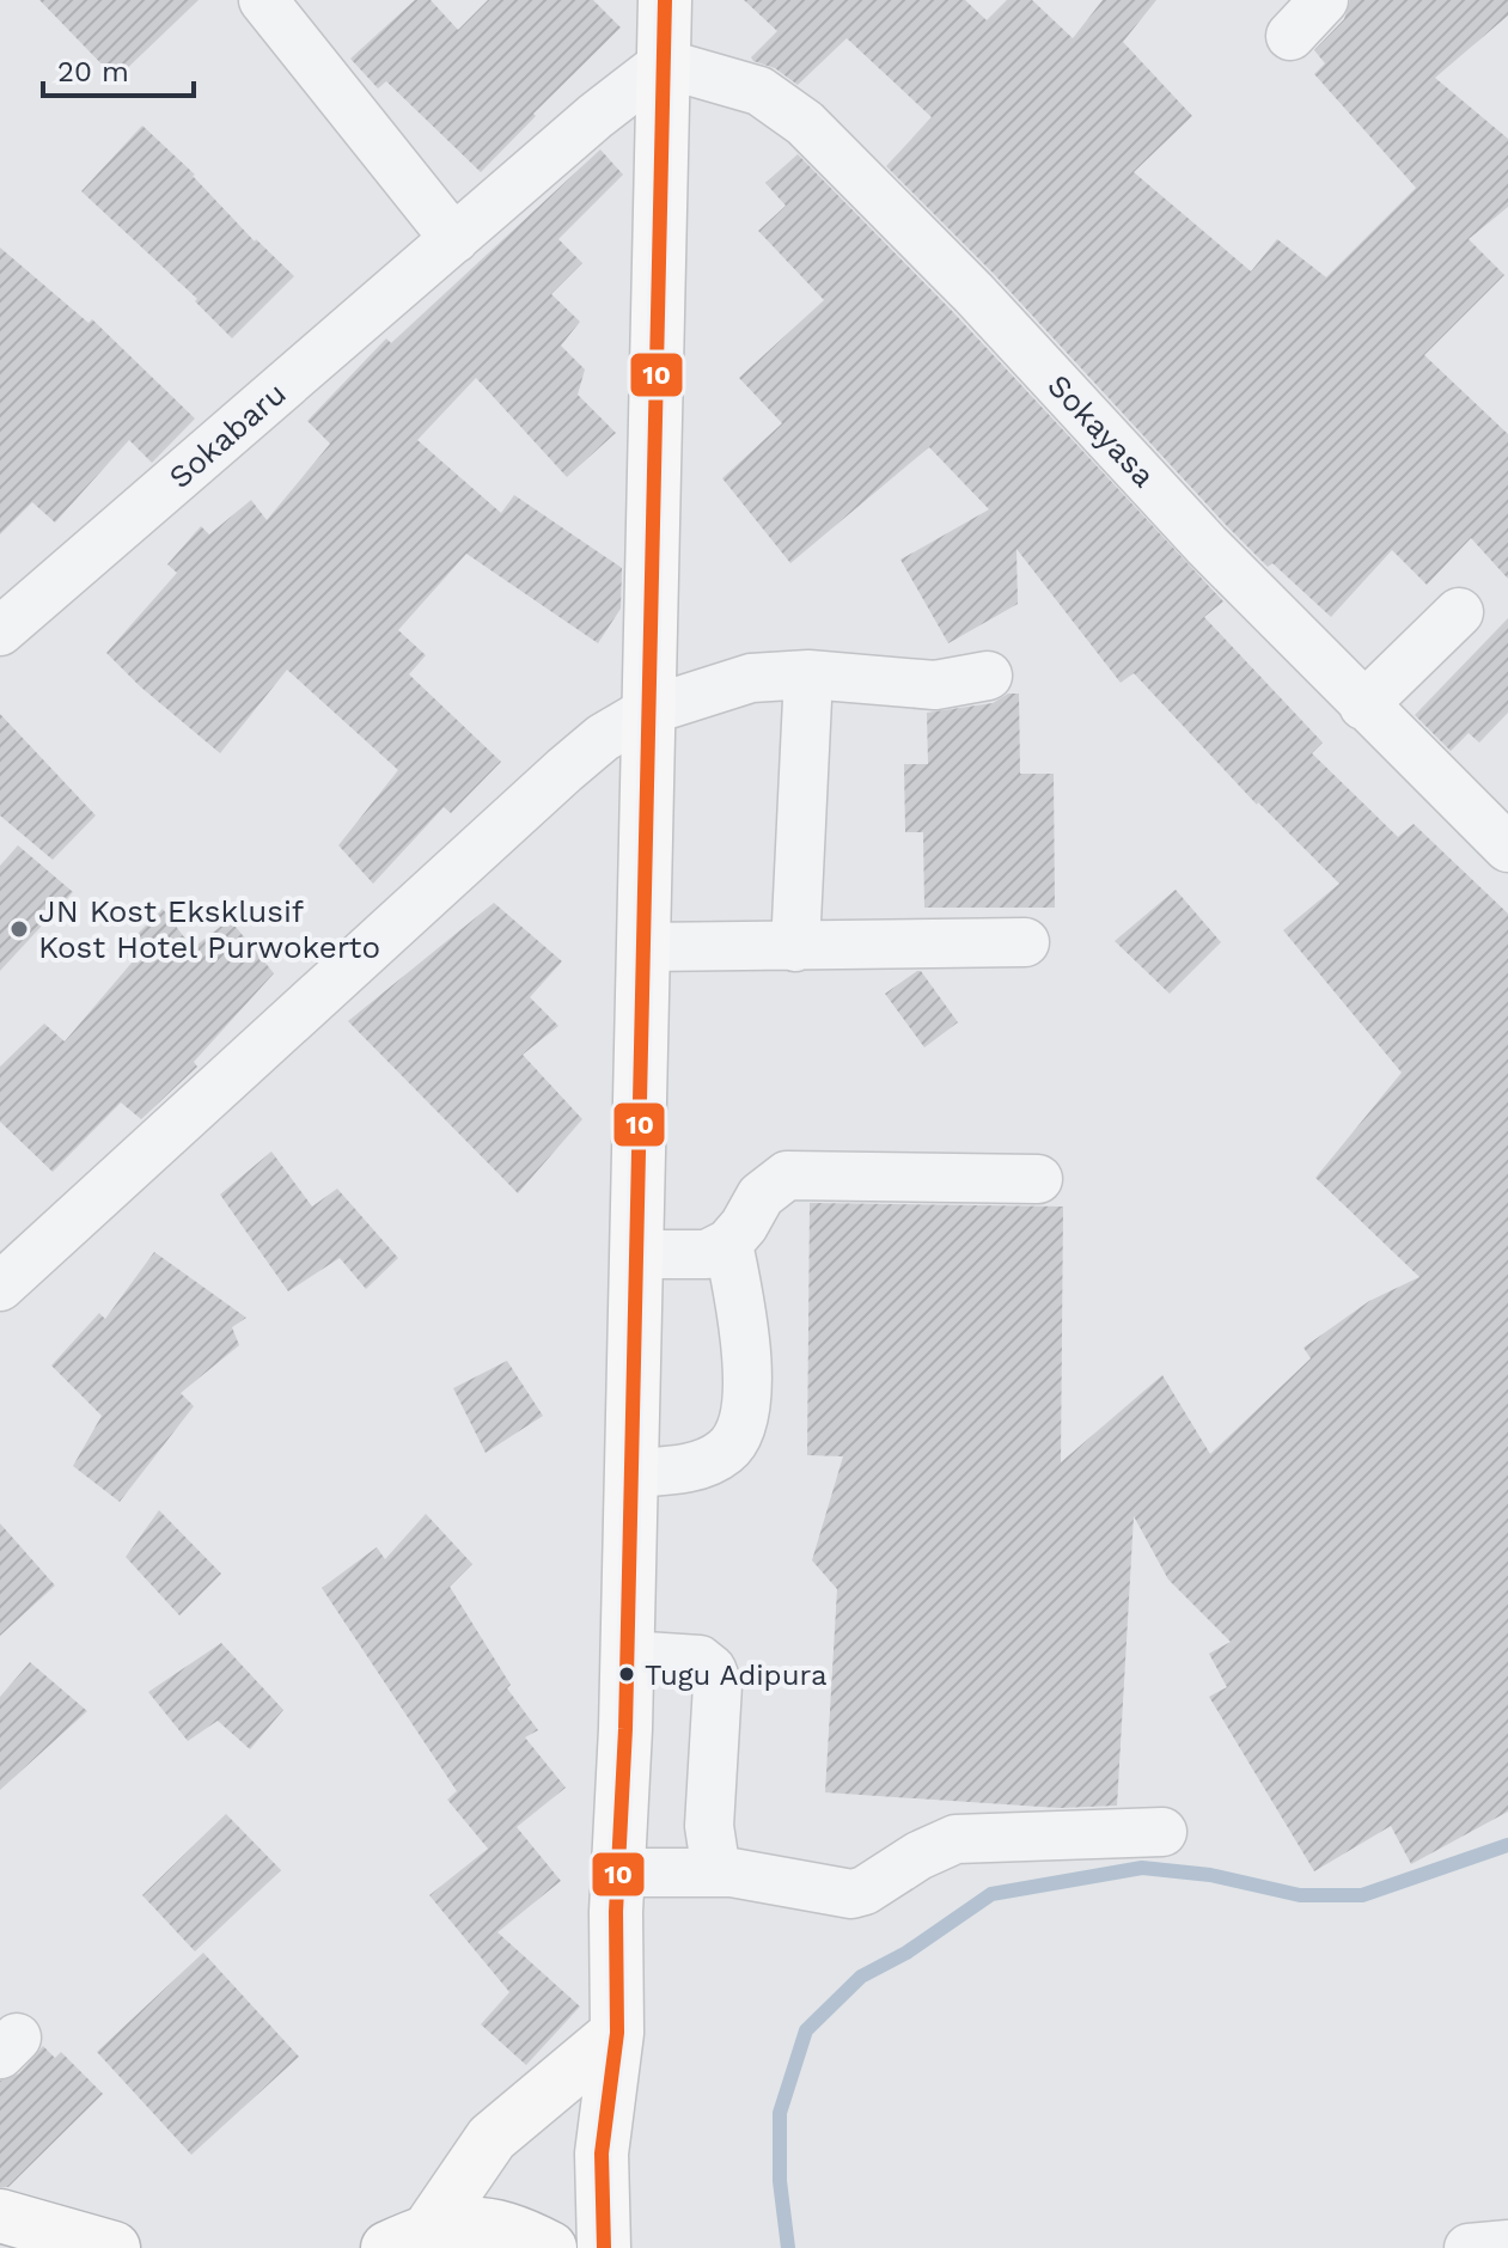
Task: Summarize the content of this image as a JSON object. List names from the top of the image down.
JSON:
{
  "streets": {
    "street": ["Sokayasa", "Sokabaru"]
  },
  "crossings": [
    ["Sokayasa", "Sokabaru"]
  ],
  "places": ["JN Kost Eksklusif Kost Hotel Purwokerto", "Tugu Adipura"],
  "lines": ["transit line 10"],
  "scale_bar": "20 m"
}
